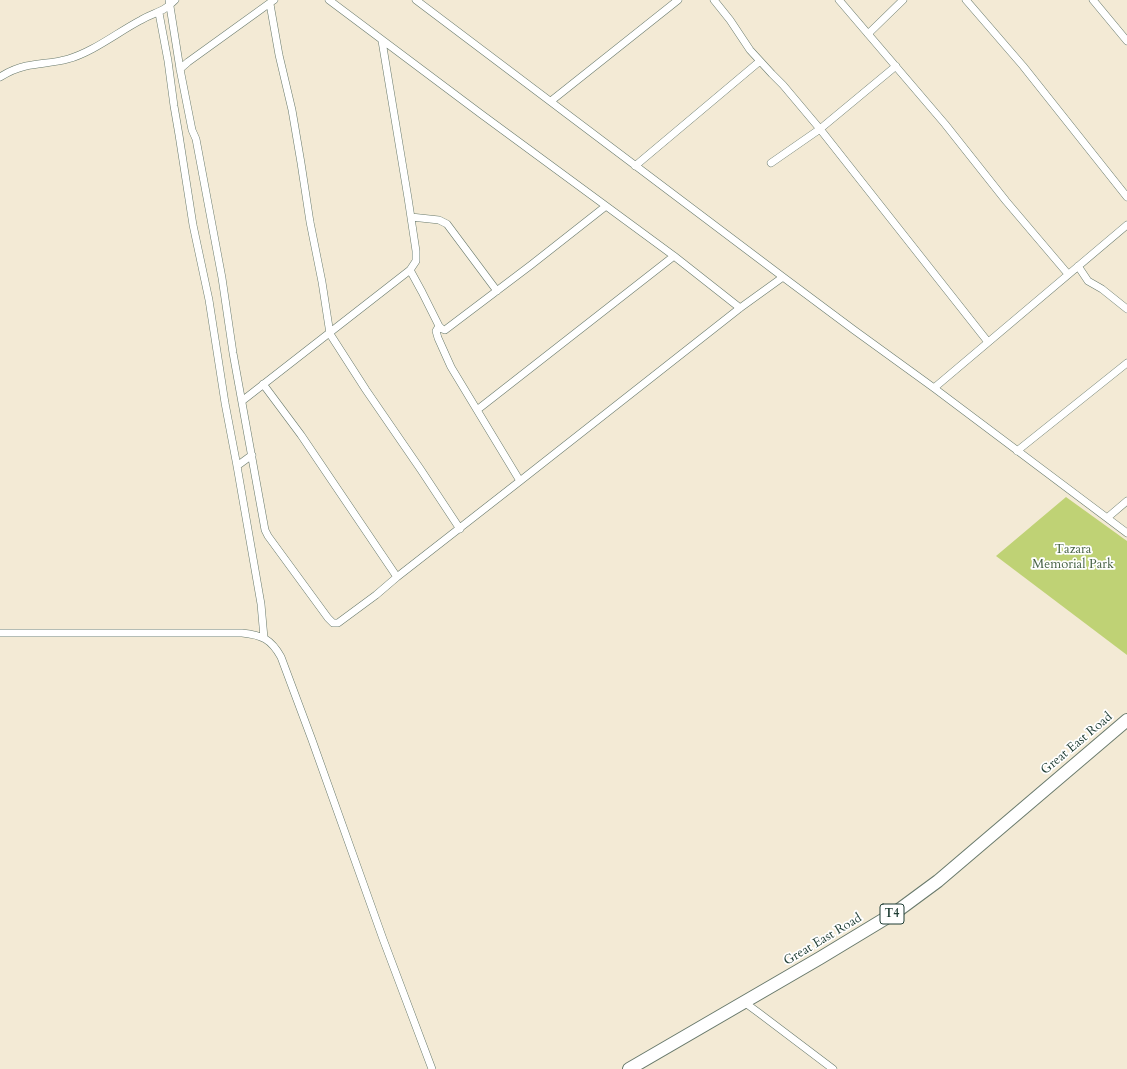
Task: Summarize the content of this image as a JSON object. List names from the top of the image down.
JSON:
{
  "streets": {
    "highway": ["Great East Road", "T4"]
  },
  "parks": ["Tazara Memorial Park"]
}
